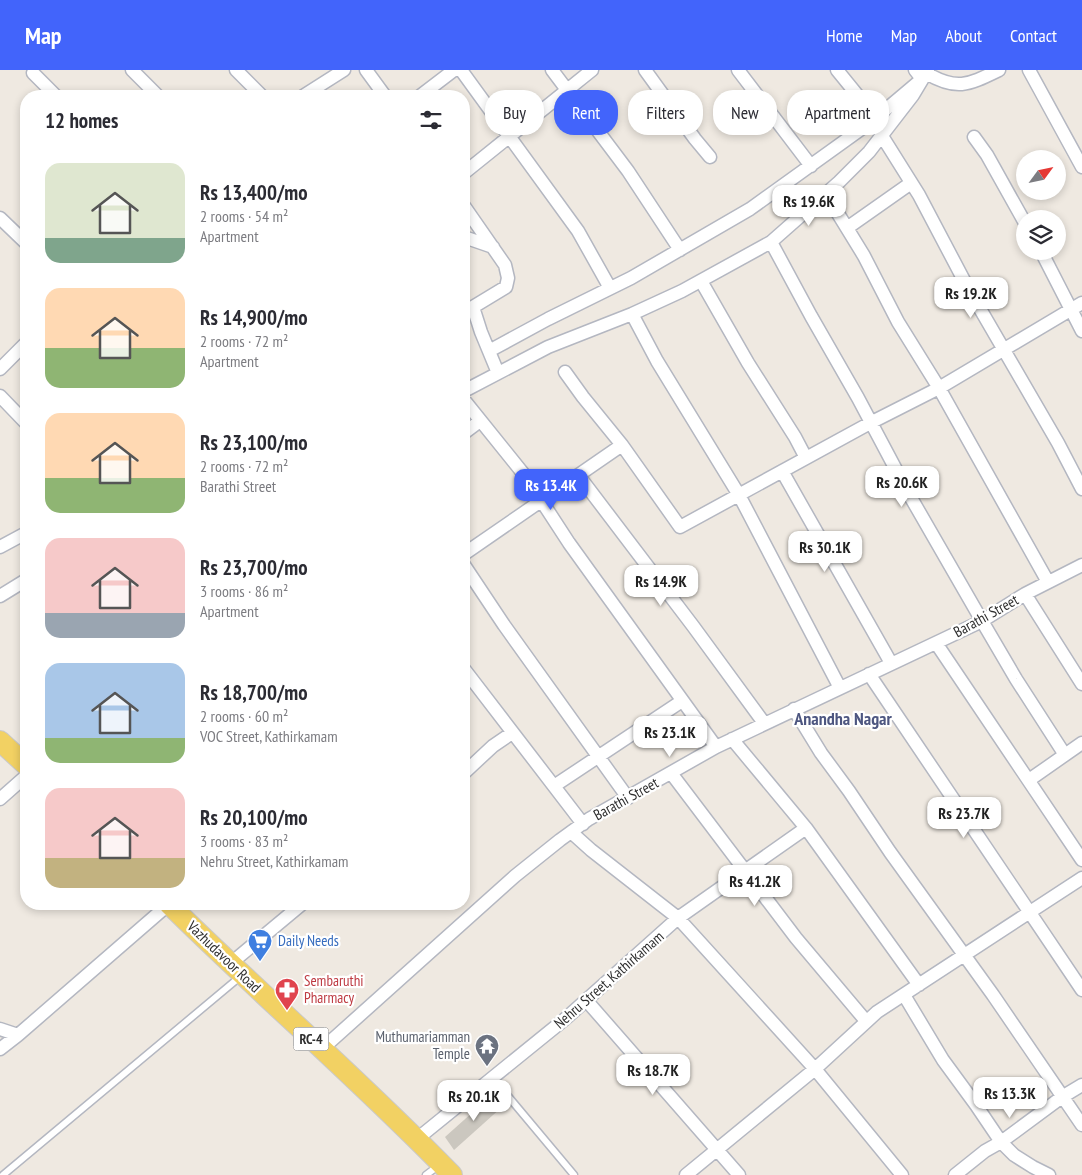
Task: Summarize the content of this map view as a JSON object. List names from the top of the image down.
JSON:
{
  "streets": {
    "main road": ["Vazhudavoor Road", "RC-4"],
    "street": ["Barathi Street", "Nehru Street, Kathirkamam"]
  },
  "crossings": [
    ["Barathi Street", "Vazhudavoor Road"],
    ["Vazhudavoor Road", "Nehru Street, Kathirkamam"]
  ],
  "districts": ["Anandha Nagar"],
  "places": {
    "supermarket": ["Daily Needs"],
    "pharmacy": ["Sembaruthi Pharmacy"],
    "temple": ["Muthumariamman Temple"]
  },
  "north": "top right",
  "page": {
    "header": "Map",
    "nav": [
      "Home",
      "Map",
      "About",
      "Contact"
    ],
    "chip": [
      "Buy",
      "Rent",
      "Filters",
      "New",
      "Apartment"
    ],
    "heading": "12 homes",
    "list": [
      {
        "name": "Rs 13,400/mo",
        "note": "2 rooms · 54 m² · Apartment"
      },
      {
        "name": "Rs 14,900/mo",
        "note": "2 rooms · 72 m² · Apartment"
      },
      {
        "name": "Rs 23,100/mo",
        "note": "2 rooms · 72 m² · Barathi Street"
      },
      {
        "name": "Rs 23,700/mo",
        "note": "3 rooms · 86 m² · Apartment"
      },
      {
        "name": "Rs 18,700/mo",
        "note": "2 rooms · 60 m² · VOC Street, Kathirkamam"
      },
      {
        "name": "Rs 20,100/mo",
        "note": "3 rooms · 83 m² · Nehru Street, Kathirkamam"
      }
    ],
    "price": [
      "Rs 19.6K",
      "Rs 19.2K",
      "Rs 20.6K",
      "Rs 13.4K",
      "Rs 30.1K",
      "Rs 14.9K",
      "Rs 23.1K",
      "Rs 23.7K",
      "Rs 41.2K",
      "Rs 18.7K",
      "Rs 13.3K",
      "Rs 20.1K"
    ]
  }
}
